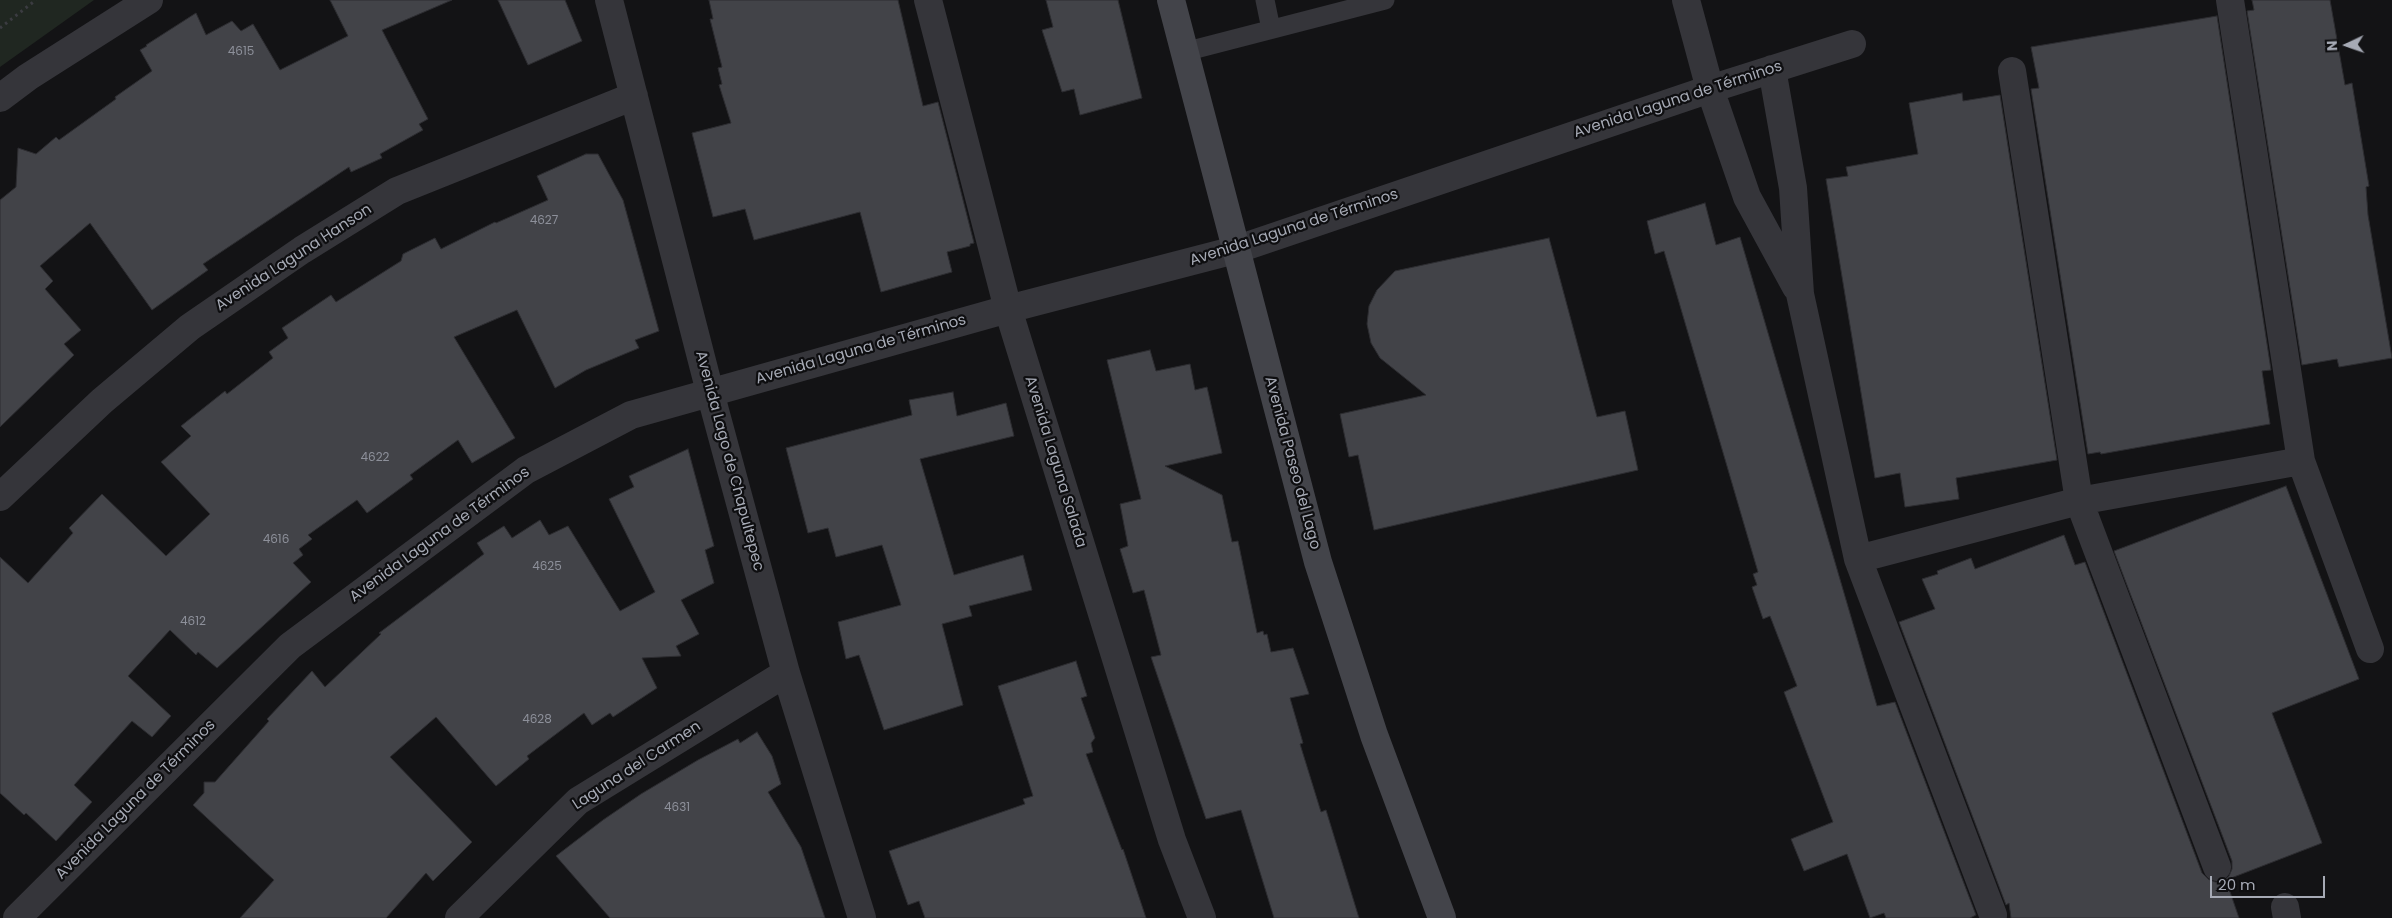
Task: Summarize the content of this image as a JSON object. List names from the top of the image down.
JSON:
{
  "streets": {
    "main road": ["Avenida Paseo del Lago"],
    "street": [
      "Avenida Laguna de Términos",
      "Avenida Laguna Hanson",
      "Avenida Lago de Chapultepec",
      "Avenida Laguna Salada",
      "Laguna del Carmen"
    ]
  },
  "crossings": [
    ["Avenida Laguna de Términos", "Avenida Lago de Chapultepec"],
    ["Avenida Laguna de Términos", "Avenida Laguna Salada"],
    ["Avenida Laguna de Términos", "Avenida Paseo del Lago"],
    ["Avenida Laguna Hanson", "Avenida Lago de Chapultepec"],
    ["Avenida Lago de Chapultepec", "Laguna del Carmen"]
  ],
  "house_numbers": [
    "4615",
    "4627",
    "4622",
    "4616",
    "4625",
    "4612",
    "4628",
    "4631"
  ],
  "scale_bar": "20 m",
  "north": "left"
}
